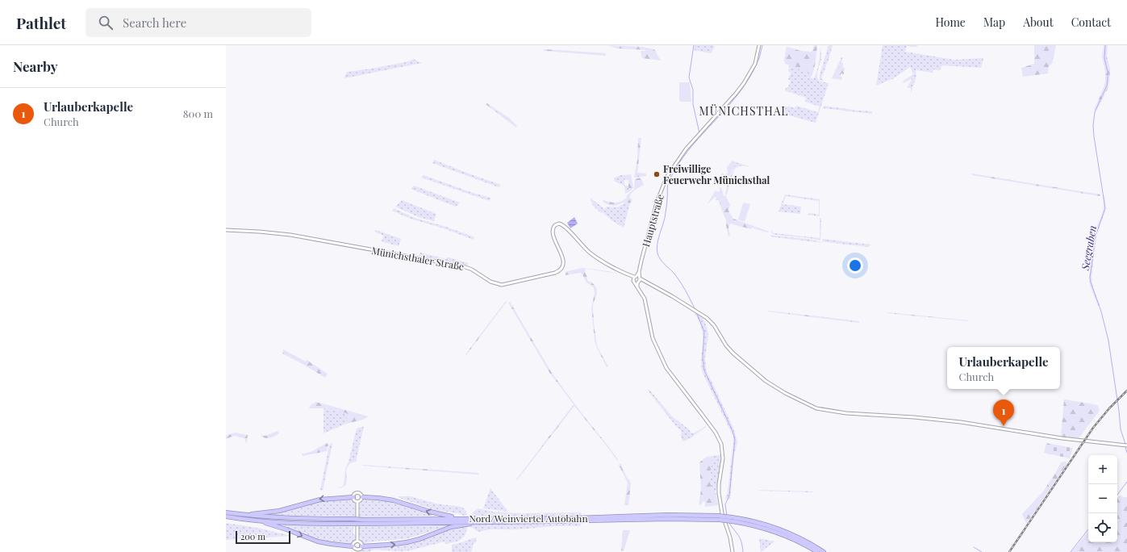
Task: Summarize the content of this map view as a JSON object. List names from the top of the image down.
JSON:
{
  "streets": {
    "highway": ["Nord/Weinviertel Autobahn"],
    "street": ["Hauptstraße", "Münichsthaler Straße"]
  },
  "crossings": [
    ["Hauptstraße", "Münichsthaler Straße"]
  ],
  "districts": ["MÜNICHSTHAL"],
  "water": ["Seegraben"],
  "places": ["Freiwillige Feuerwehr Münichsthal"],
  "scale_bar": "200 m",
  "page": {
    "header": "Pathlet",
    "search": "Search here",
    "nav": [
      "Home",
      "Map",
      "About",
      "Contact"
    ],
    "heading": "Nearby",
    "list": [
      {
        "mark": "1",
        "name": "Urlauberkapelle",
        "note": "Church",
        "value": "800 m"
      }
    ],
    "popup": ["Urlauberkapelle", "Church"],
    "pins": "1",
    "map_buttons": ["+", "−"],
    "scale": "200 m"
  }
}
